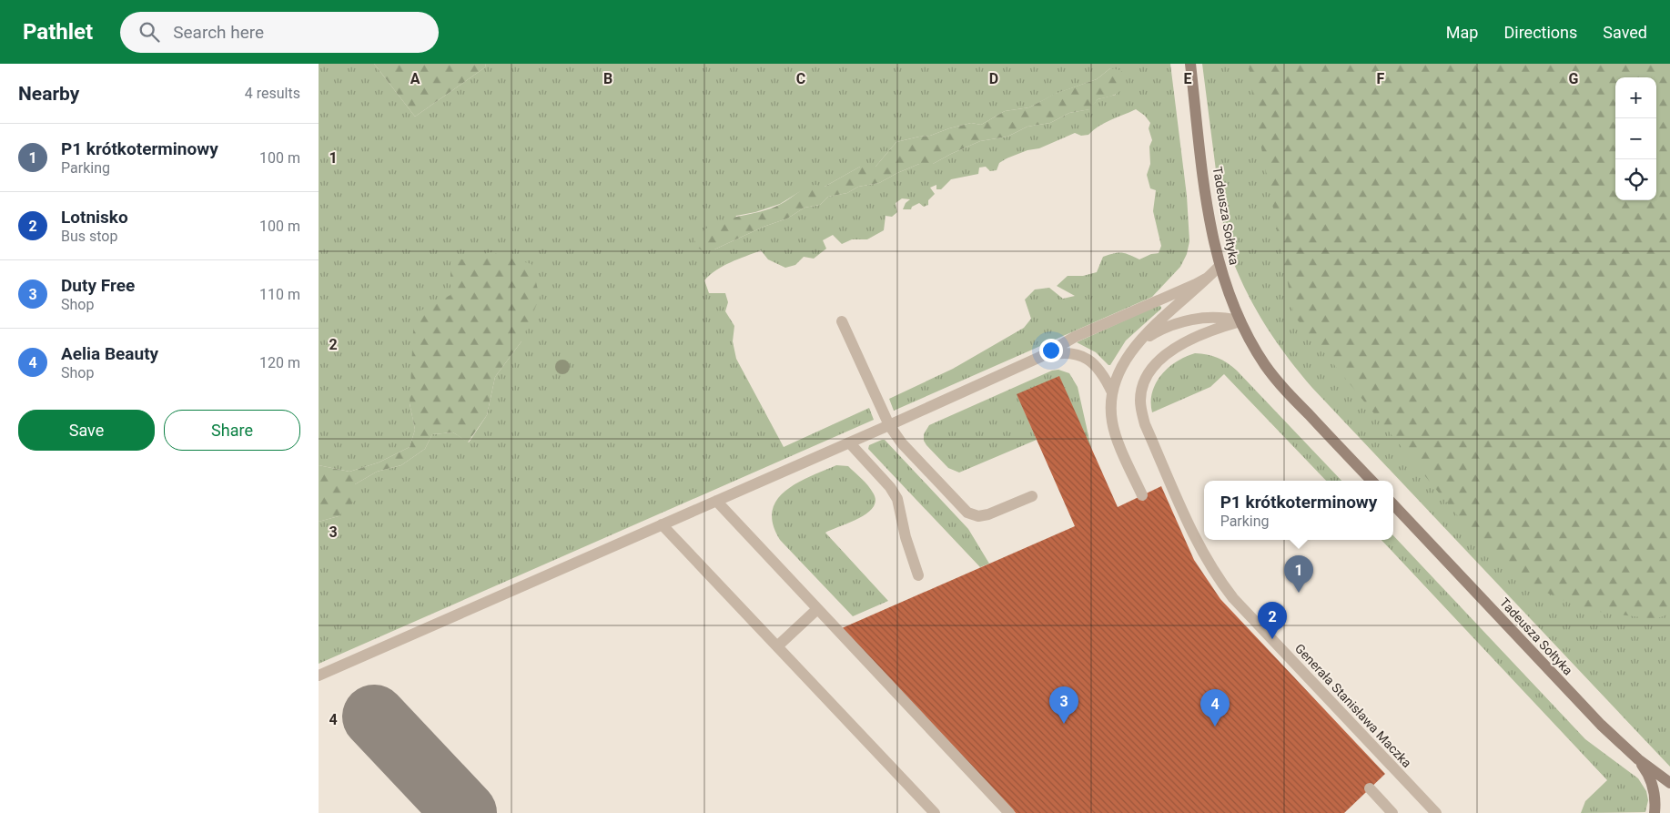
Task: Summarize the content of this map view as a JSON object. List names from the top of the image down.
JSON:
{
  "streets": {
    "street": ["Tadeusza Sołtyka"],
    "lane": ["Generała Stanisława Maczka"]
  },
  "crossings": [
    ["Tadeusza Sołtyka", "Generała Stanisława Maczka"]
  ],
  "page": {
    "header": "Pathlet",
    "search": "Search here",
    "nav": ["Map", "Directions", "Saved"],
    "heading": ["Nearby", "4 results"],
    "map_buttons": ["+", "−"],
    "list": [
      {
        "mark": "1",
        "name": "P1 krótkoterminowy",
        "note": "Parking",
        "value": "100 m"
      },
      {
        "mark": "2",
        "name": "Lotnisko",
        "note": "Bus stop",
        "value": "100 m"
      },
      {
        "mark": "3",
        "name": "Duty Free",
        "note": "Shop",
        "value": "110 m"
      },
      {
        "mark": "4",
        "name": "Aelia Beauty",
        "note": "Shop",
        "value": "120 m"
      }
    ],
    "buttons": ["Save", "Share"],
    "popup": ["P1 krótkoterminowy", "Parking"],
    "pins": [
      "1",
      "2",
      "3",
      "4"
    ]
  },
  "grid": {
    "columns": [
      "A",
      "B",
      "C",
      "D",
      "E",
      "F",
      "G"
    ],
    "rows": [
      "1",
      "2",
      "3",
      "4"
    ]
  }
}
